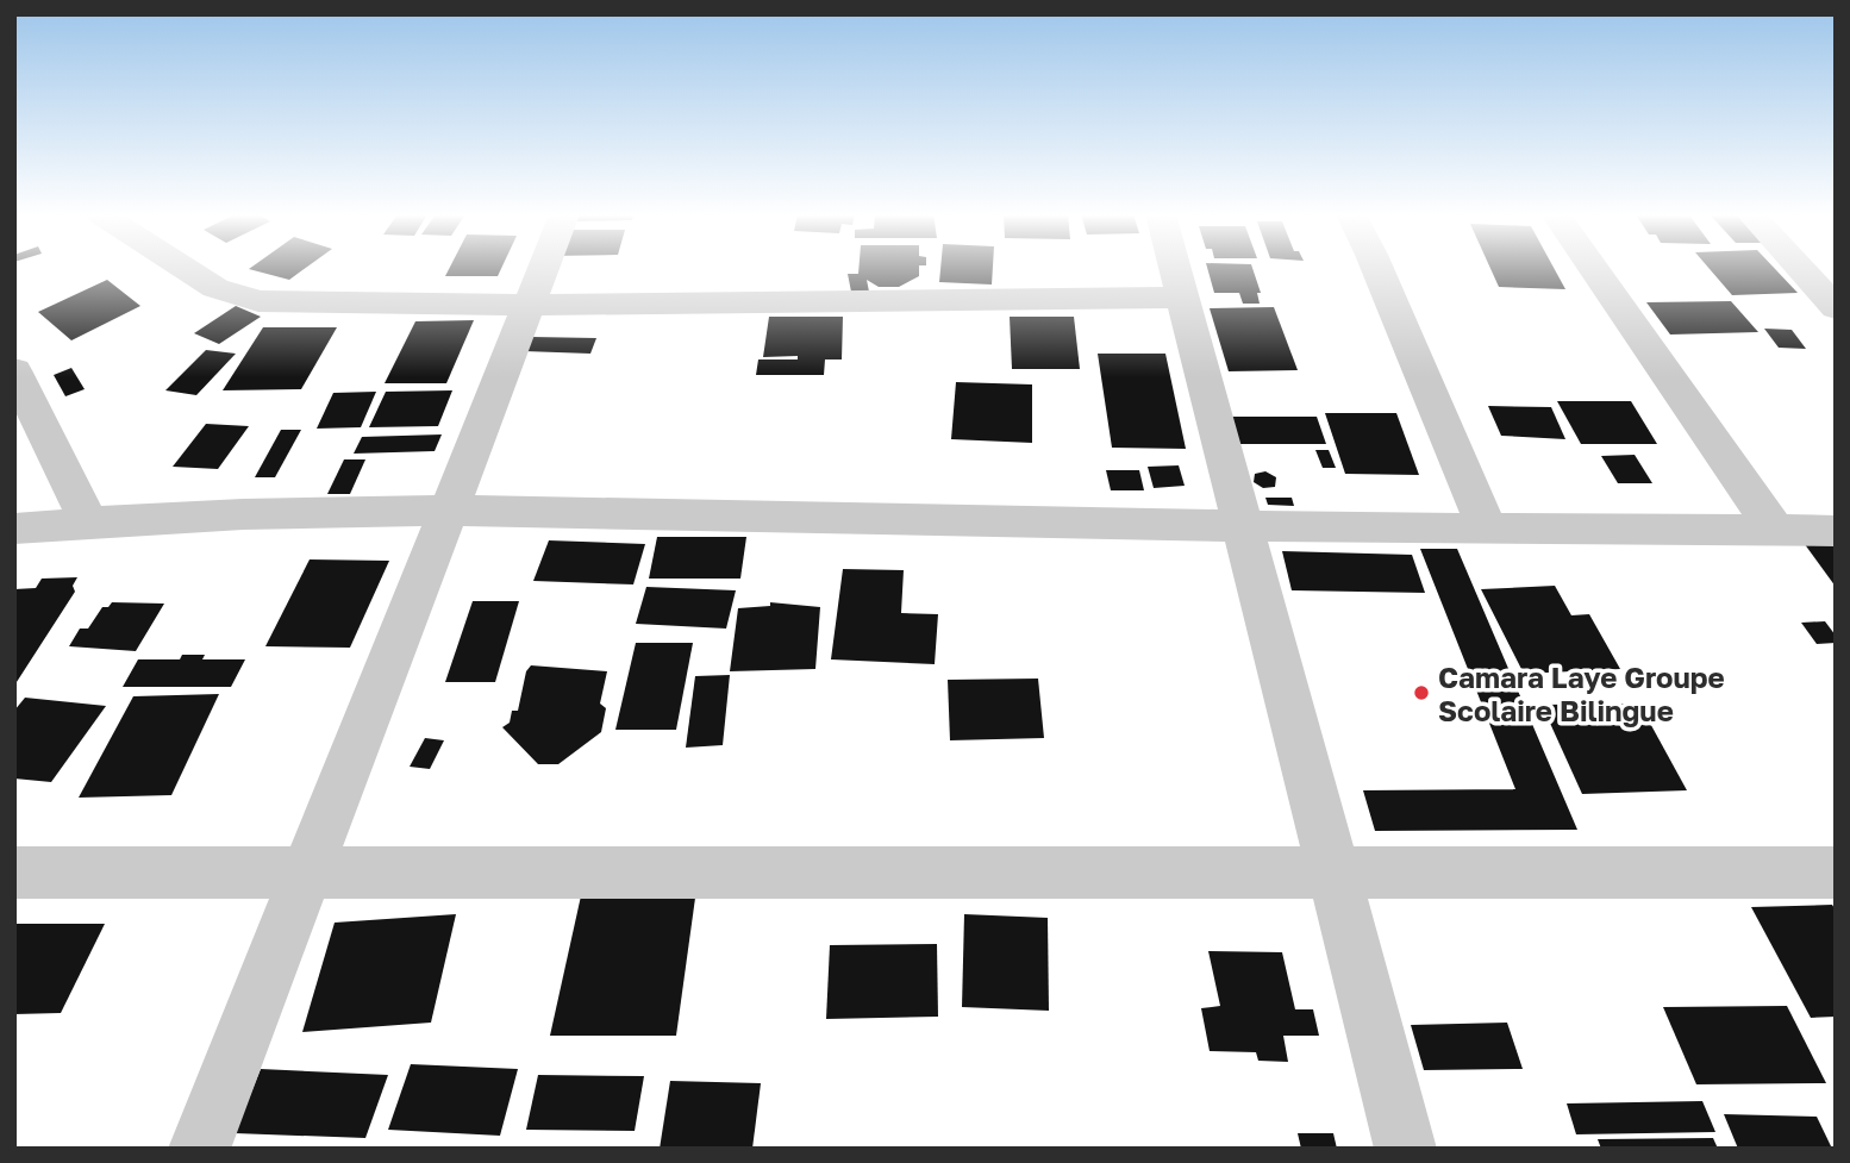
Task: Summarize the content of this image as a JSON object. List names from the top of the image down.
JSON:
{
  "places": ["Camara Laye Groupe Scolaire Bilingue"]
}
